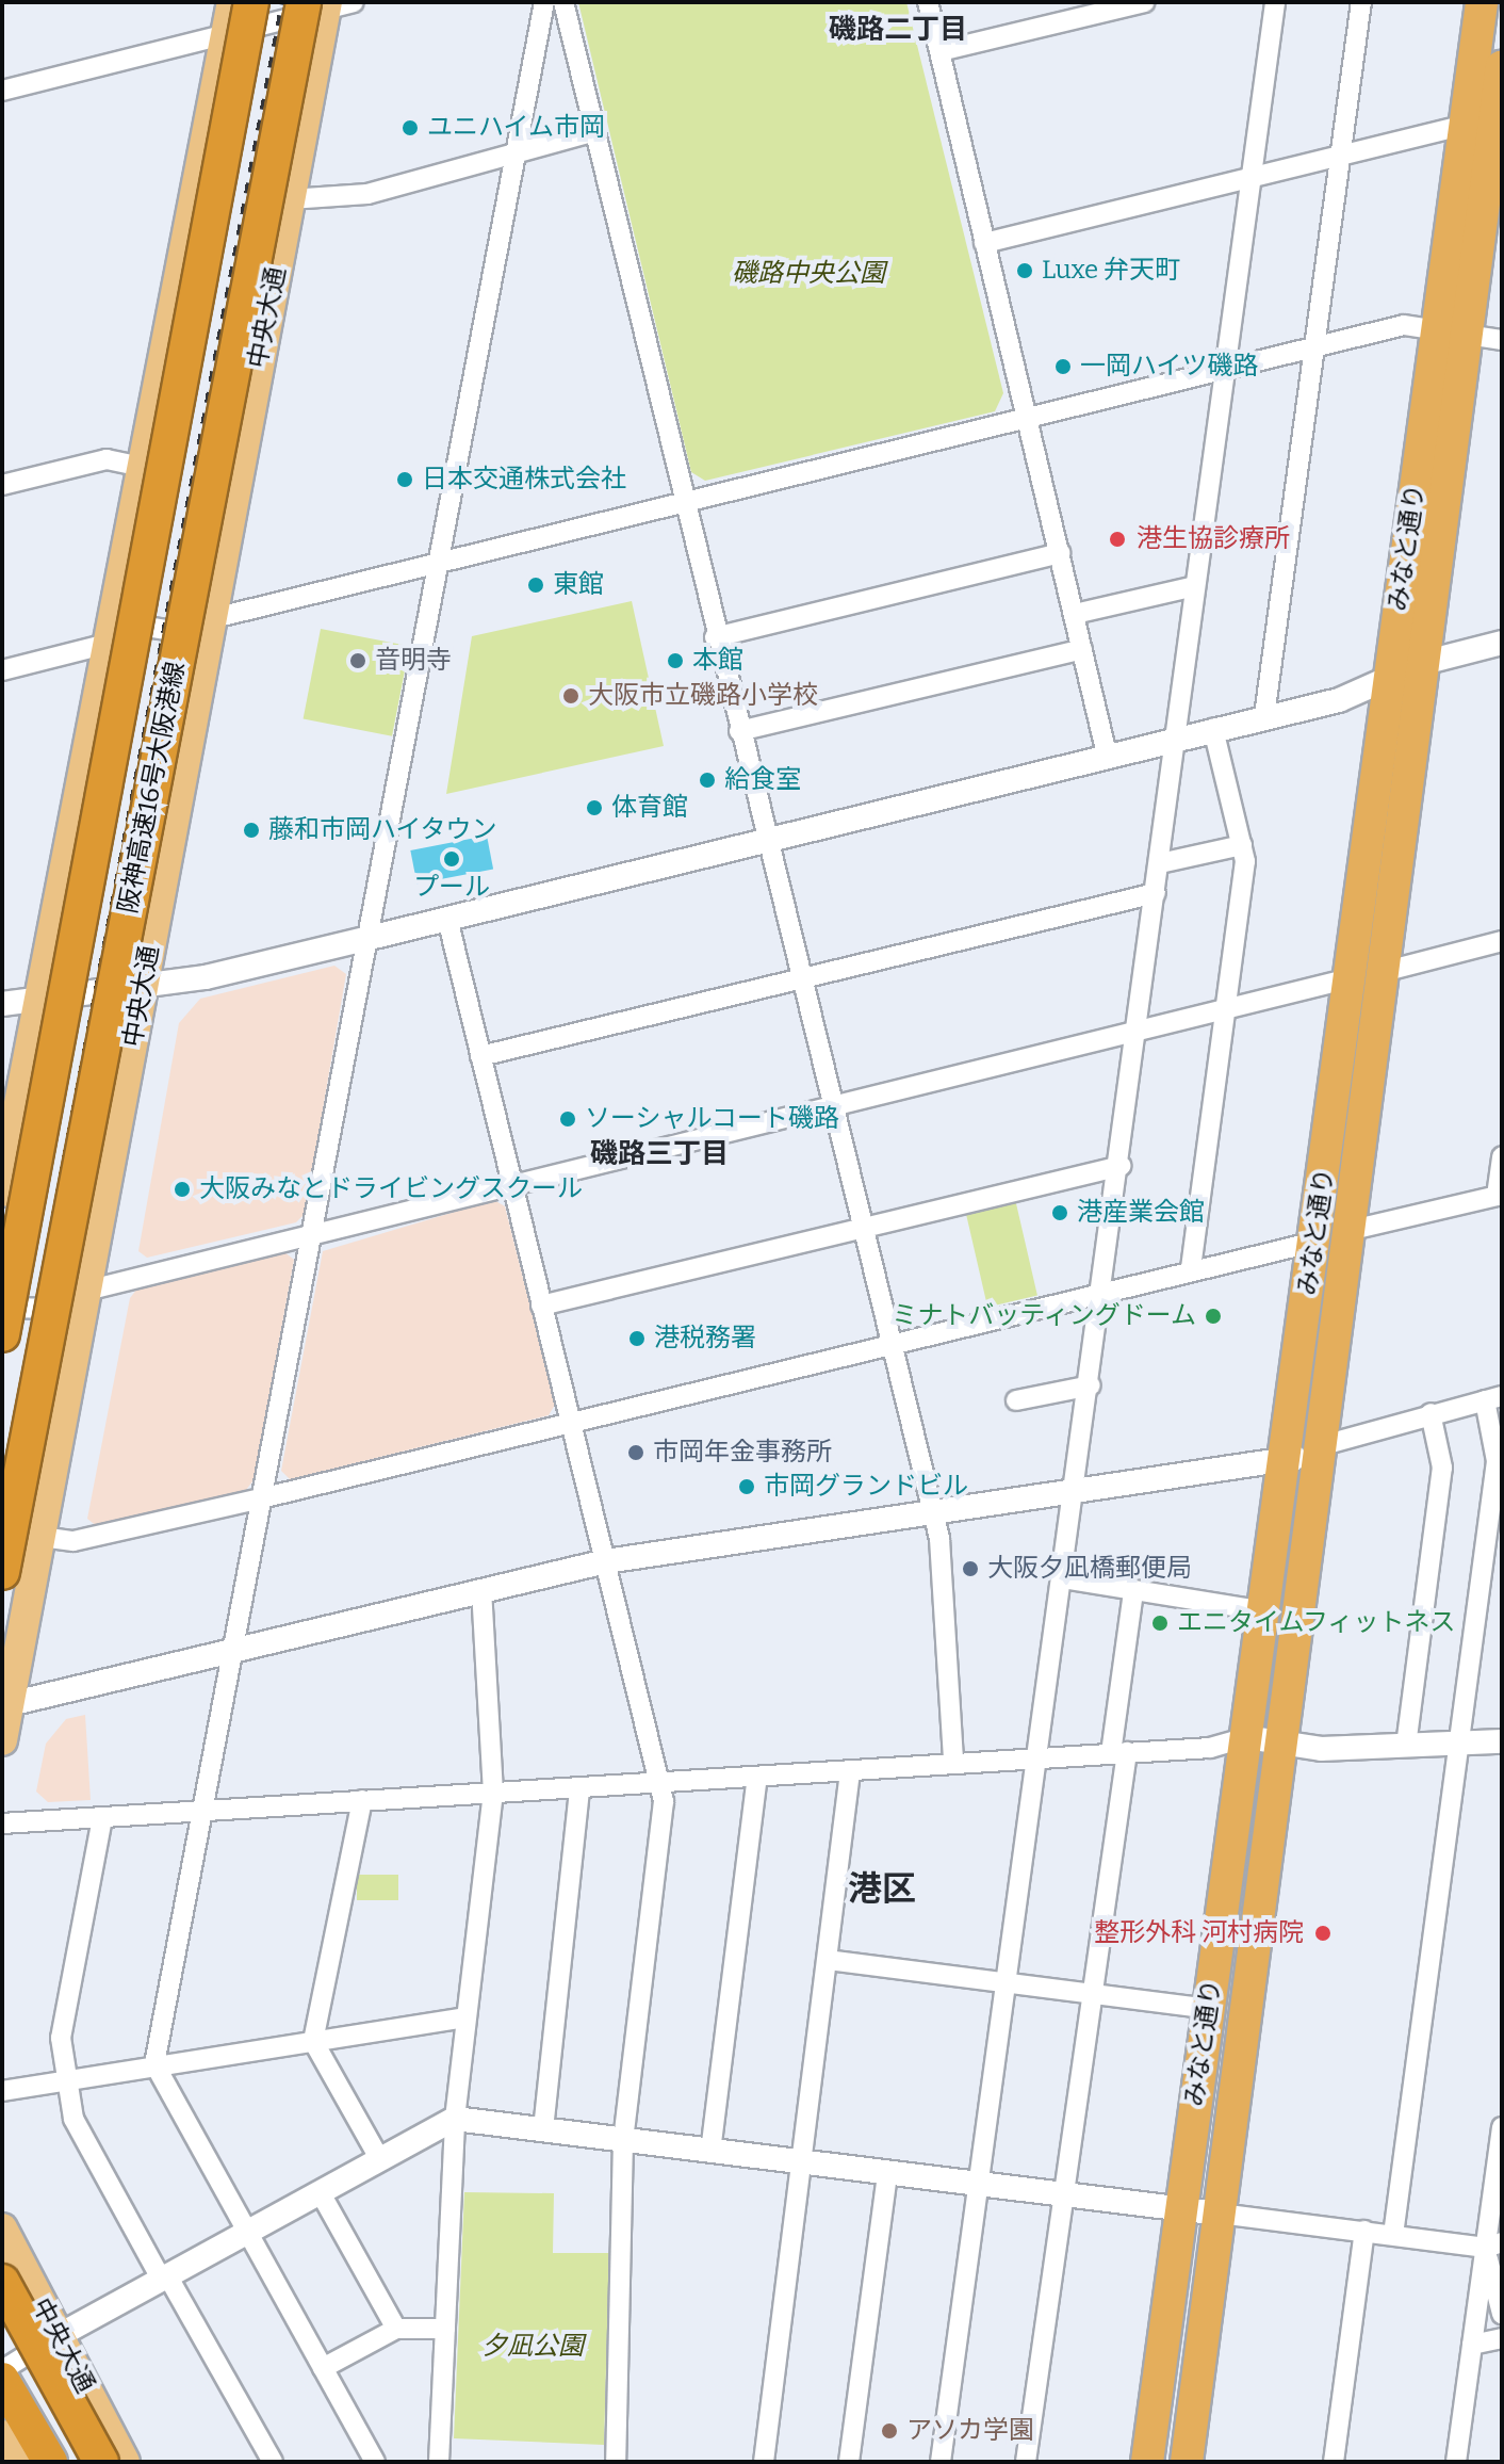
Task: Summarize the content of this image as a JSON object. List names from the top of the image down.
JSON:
{
  "streets": {
    "highway": ["みなと通り", "阪神高速16号大阪港線"],
    "main road": ["中央大通"]
  },
  "crossings": [
    ["中央大通", "阪神高速16号大阪港線"]
  ],
  "districts": ["磯路二丁目", "磯路三丁目", "港区"],
  "parks": ["磯路中央公園", "夕凪公園"],
  "places": [
    "ユニハイム市岡",
    "Luxe 弁天町",
    "一岡ハイツ磯路",
    "日本交通株式会社",
    "港生協診療所",
    "東館",
    "音明寺",
    "本館",
    "大阪市立磯路小学校",
    "給食室",
    "体育館",
    "藤和市岡ハイタウン",
    "プール",
    "ソーシャルコート磯路",
    "大阪みなとドライビングスクール",
    "港産業会館",
    "ミナトバッティングドーム",
    "港税務署",
    "市岡年金事務所",
    "市岡グランドビル",
    "大阪夕凪橋郵便局",
    "エニタイムフィットネス",
    "整形外科 河村病院",
    "アソカ学園"
  ]
}
